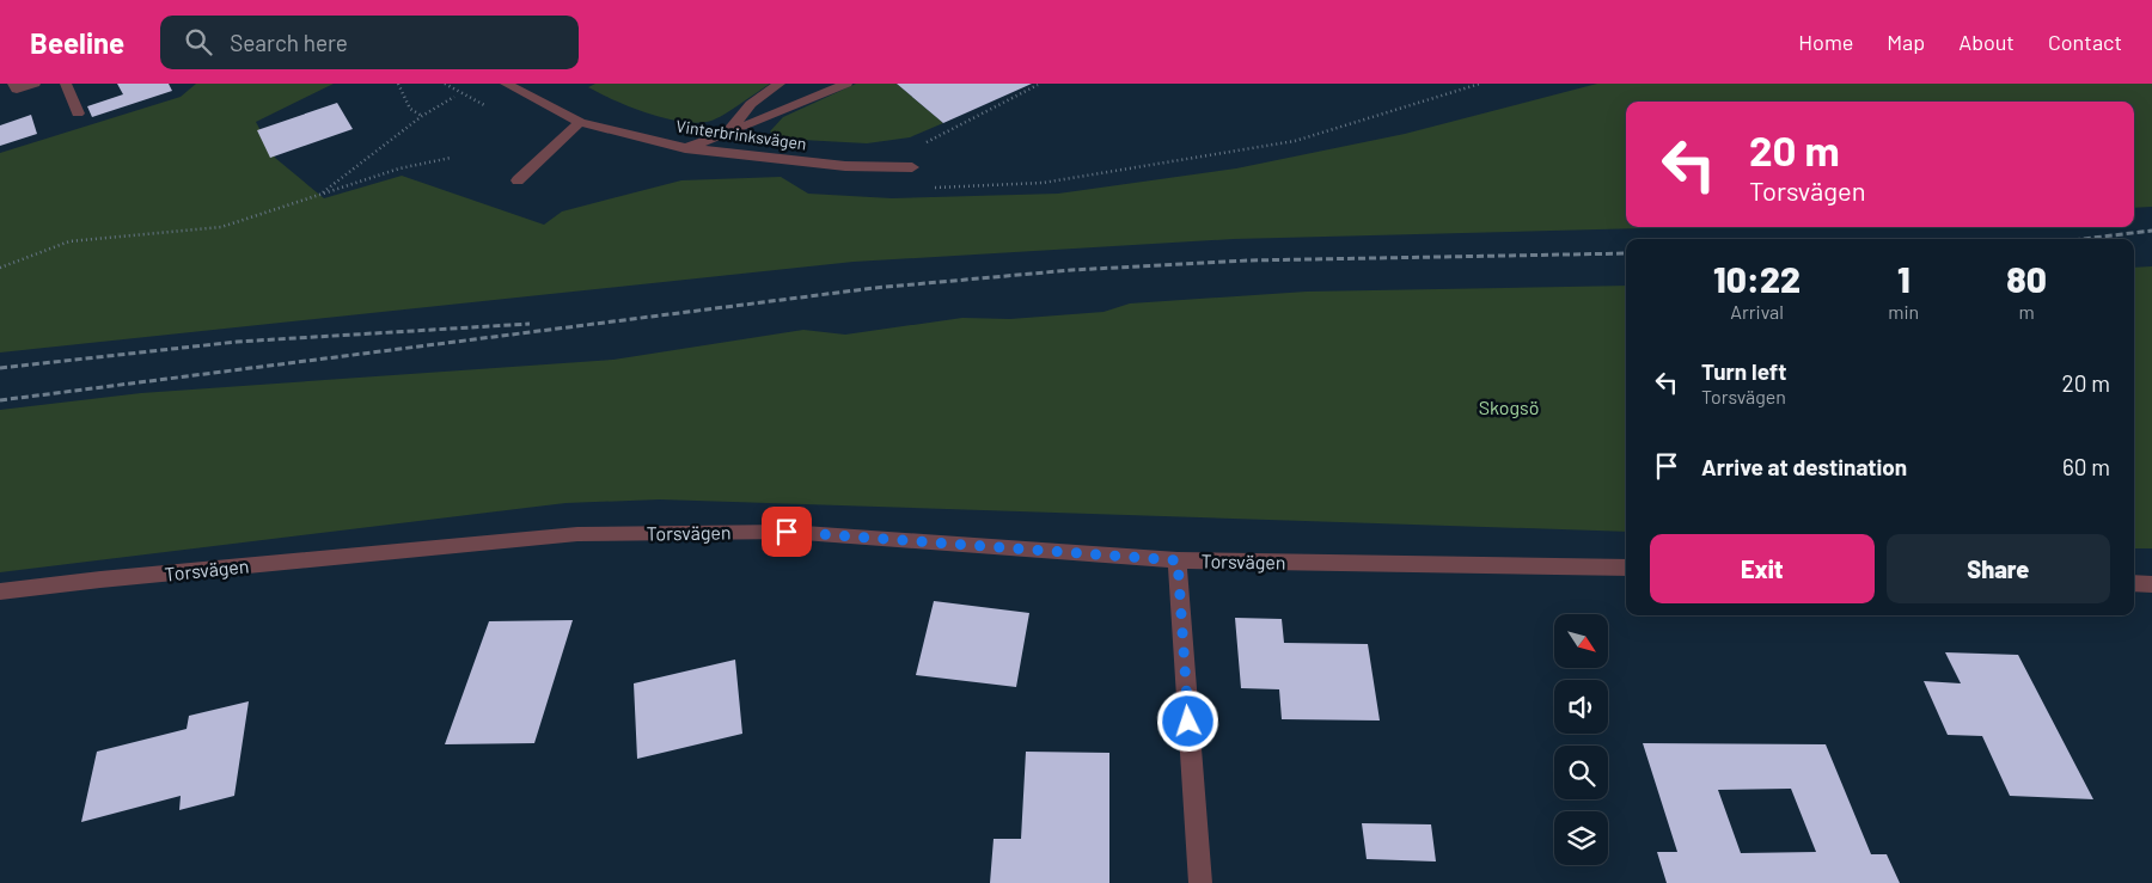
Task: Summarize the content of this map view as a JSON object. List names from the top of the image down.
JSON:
{
  "streets": {
    "street": ["Vinterbrinksvägen", "Torsvägen"]
  },
  "parks": ["Skogsö"],
  "north": "bottom right",
  "page": {
    "header": "Beeline",
    "search": "Search here",
    "nav": [
      "Home",
      "Map",
      "About",
      "Contact"
    ],
    "turn": ["20 m", "Torsvägen"],
    "eta": [
      "10:22",
      "Arrival",
      "1",
      "min",
      "80",
      "m"
    ],
    "list": [
      {
        "name": "Turn left",
        "note": "Torsvägen",
        "value": "20 m"
      },
      {
        "name": "Arrive at destination",
        "value": "60 m"
      }
    ],
    "buttons": ["Exit", "Share"]
  }
}
